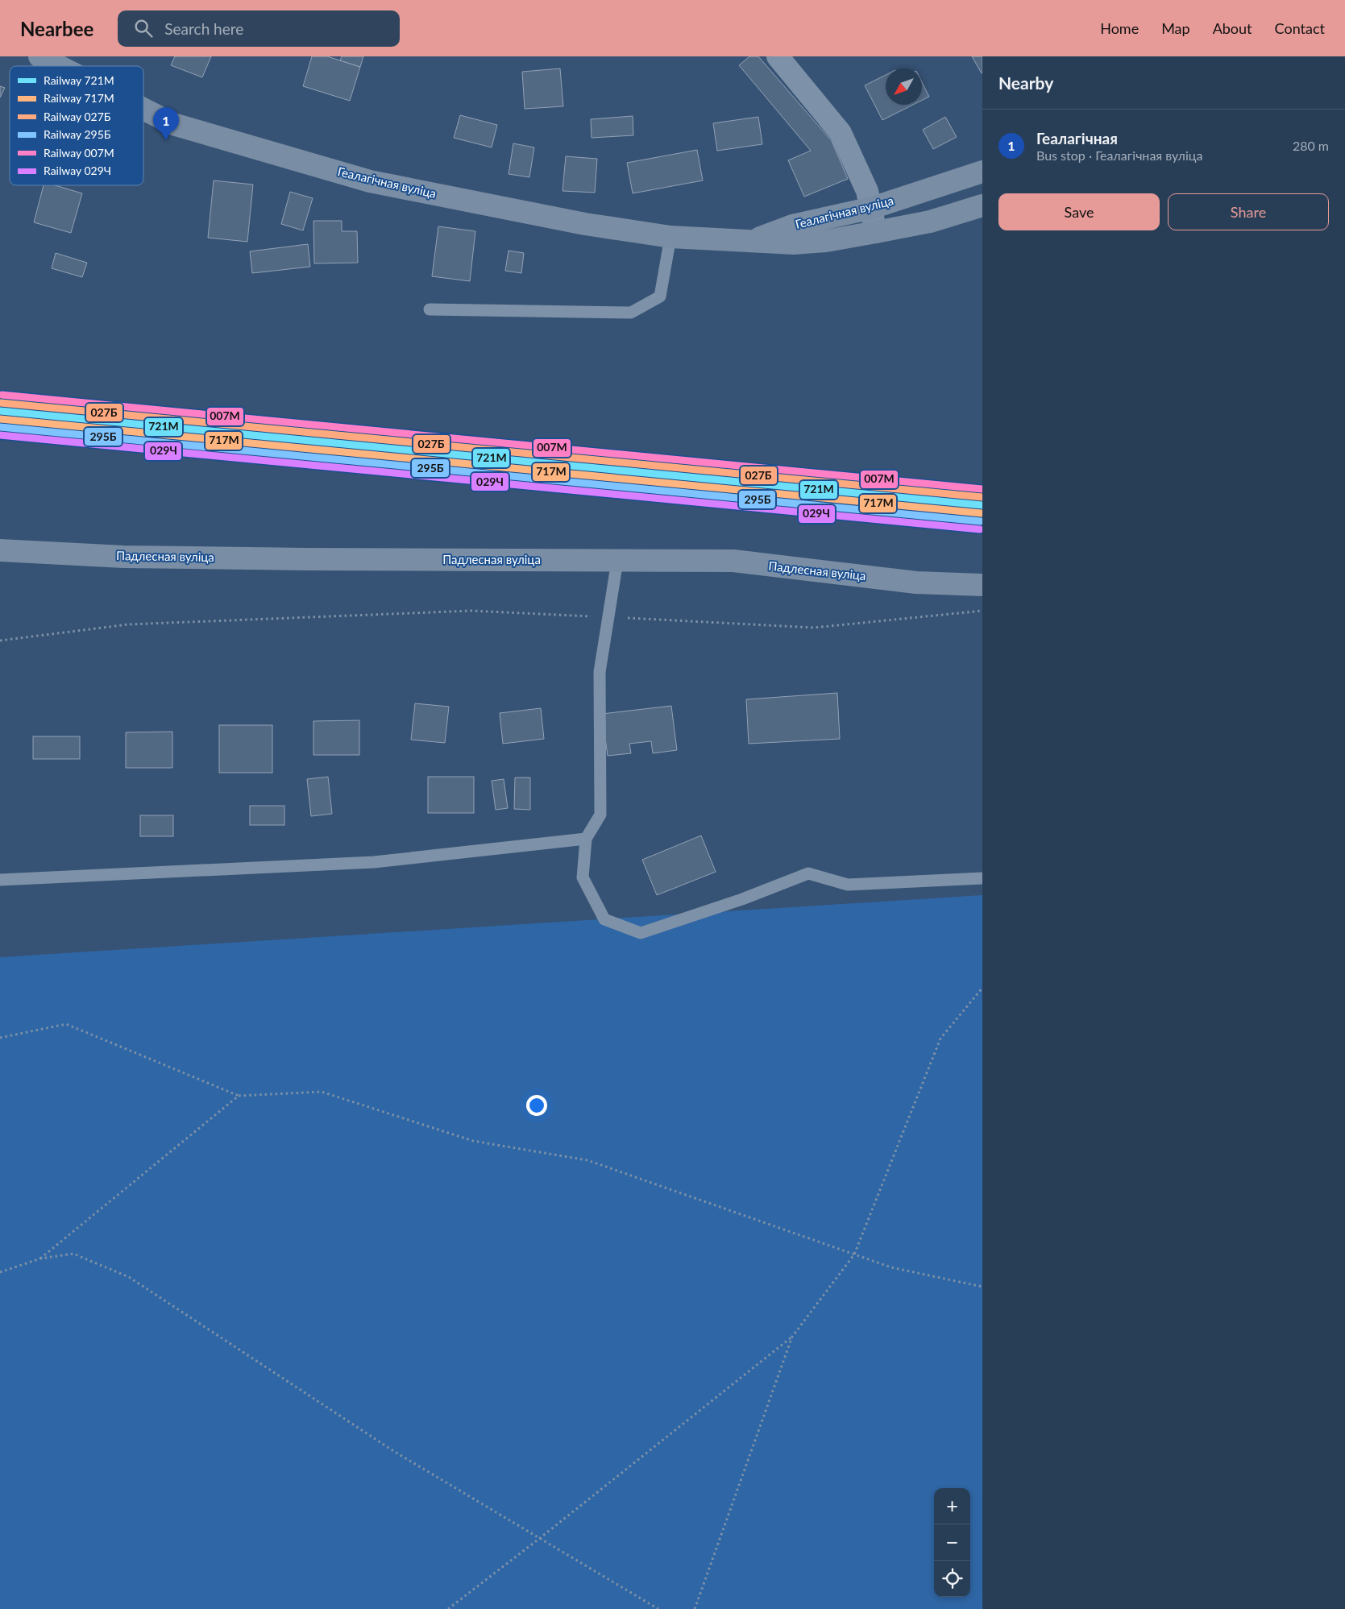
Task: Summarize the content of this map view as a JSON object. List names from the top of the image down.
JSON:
{
  "streets": {
    "street": ["Геалагічная вуліца", "Падлесная вуліца"]
  },
  "lines": [
    "rail line 007М",
    "rail line 027Б",
    "rail line 721М",
    "rail line 717М",
    "rail line 295Б",
    "rail line 029Ч"
  ],
  "legend": [
    "Railway 721М",
    "Railway 717М",
    "Railway 027Б",
    "Railway 295Б",
    "Railway 007М",
    "Railway 029Ч"
  ],
  "north": "bottom left",
  "page": {
    "header": "Nearbee",
    "search": "Search here",
    "nav": [
      "Home",
      "Map",
      "About",
      "Contact"
    ],
    "heading": "Nearby",
    "pins": "1",
    "list": [
      {
        "mark": "1",
        "name": "Геалагічная",
        "note": "Bus stop · Геалагічная вуліца",
        "value": "280 m"
      }
    ],
    "buttons": ["Save", "Share"],
    "map_buttons": ["+", "−"]
  }
}
